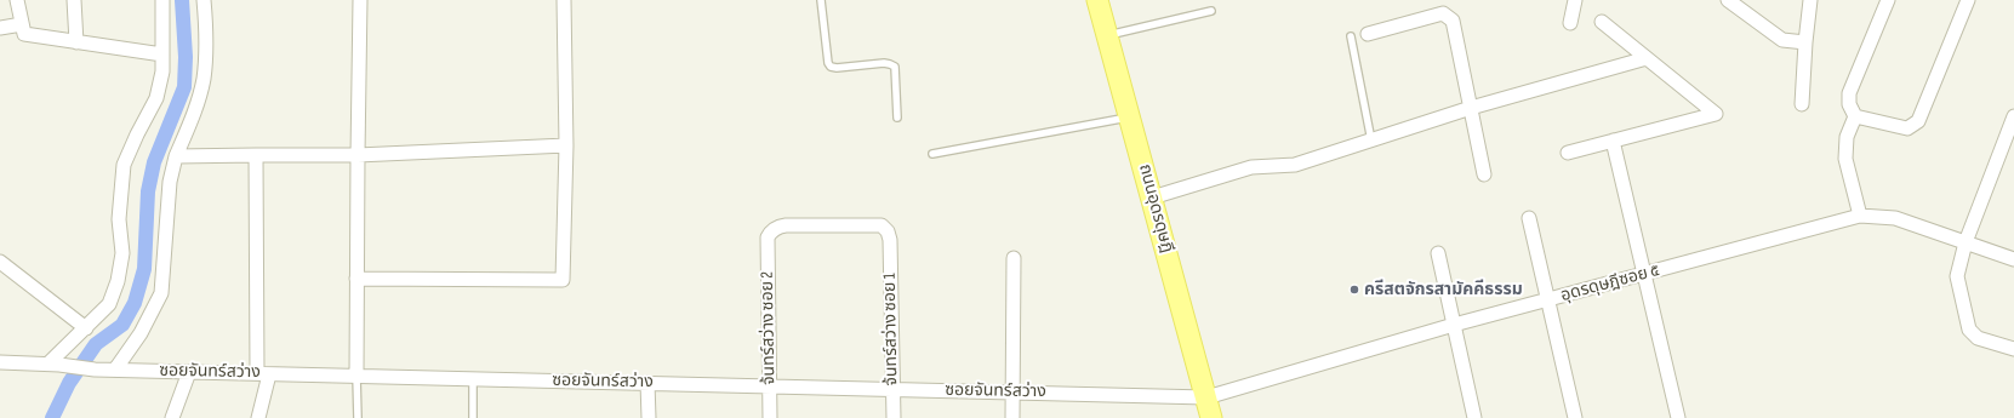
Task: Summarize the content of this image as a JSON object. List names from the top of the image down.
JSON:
{
  "streets": {
    "main road": ["ถนนอุดรดุษฎี"],
    "street": [
      "อุดรดุษฎีซอย ๕",
      "จ้นทร์สว่าง ซอย 2",
      "จ้นทร์สว่าง ซอย 1",
      "ซอยจันทร์สว่าง"
    ]
  },
  "crossings": [
    ["ถนนอุดรดุษฎี", "อุดรดุษฎีซอย ๕"],
    ["ถนนอุดรดุษฎี", "ซอยจันทร์สว่าง"],
    ["อุดรดุษฎีซอย ๕", "ซอยจันทร์สว่าง"],
    ["จ้นทร์สว่าง ซอย 2", "จ้นทร์สว่าง ซอย 1"],
    ["จ้นทร์สว่าง ซอย 2", "ซอยจันทร์สว่าง"],
    ["จ้นทร์สว่าง ซอย 1", "ซอยจันทร์สว่าง"]
  ],
  "places": ["ครีสตจักรสามัคคีธรรม"]
}
